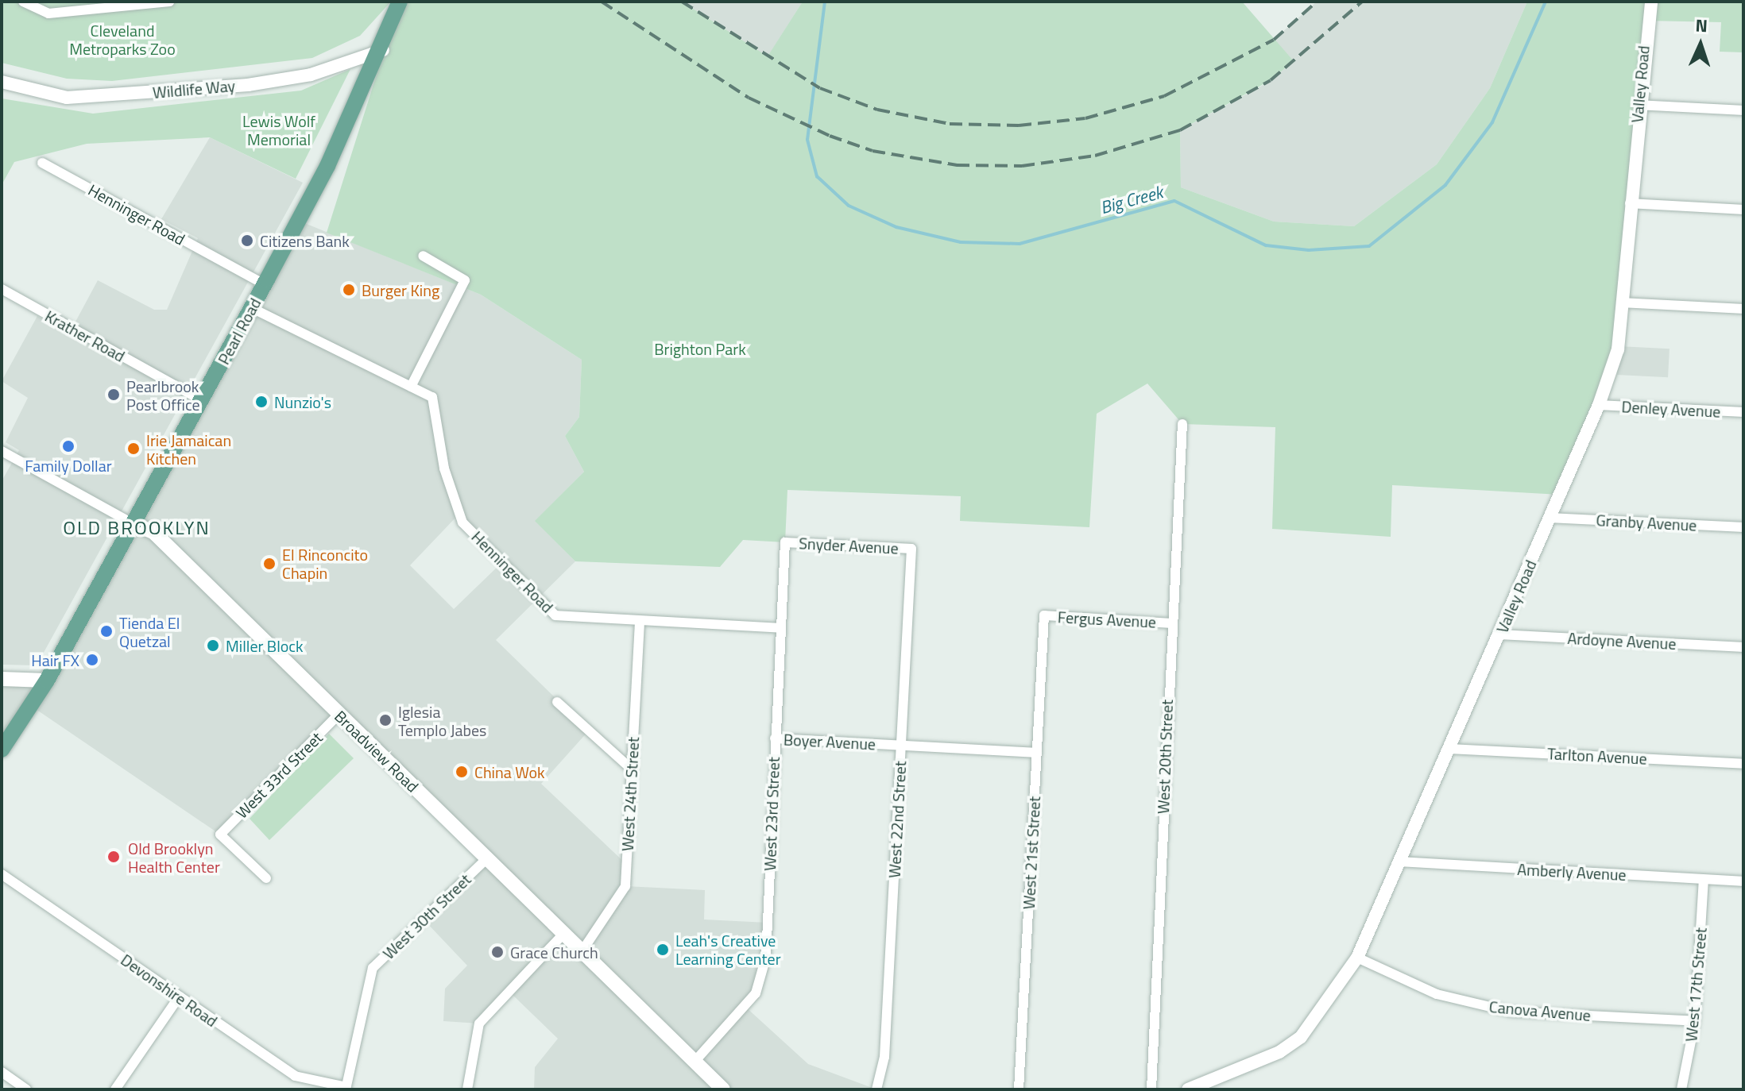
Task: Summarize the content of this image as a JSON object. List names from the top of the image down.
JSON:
{
  "streets": {
    "main road": ["Pearl Road", "Broadview Road"],
    "street": [
      "Valley Road",
      "Wildlife Way",
      "Henninger Road",
      "Krather Road",
      "Denley Avenue",
      "Granby Avenue",
      "Snyder Avenue",
      "Fergus Avenue",
      "Ardoyne Avenue",
      "Boyer Avenue",
      "Tarlton Avenue",
      "West 20th Street",
      "West 33rd Street",
      "West 24th Street",
      "West 23rd Street",
      "West 22nd Street",
      "West 21st Street",
      "Amberly Avenue",
      "West 30th Street",
      "West 17th Street",
      "Devonshire Road",
      "Canova Avenue"
    ]
  },
  "crossings": [
    ["Valley Road", "Denley Avenue"],
    ["Valley Road", "Granby Avenue"],
    ["Valley Road", "Ardoyne Avenue"],
    ["Valley Road", "Tarlton Avenue"],
    ["Valley Road", "Amberly Avenue"],
    ["Valley Road", "Canova Avenue"],
    ["Wildlife Way", "Pearl Road"],
    ["Henninger Road", "Pearl Road"],
    ["Henninger Road", "West 24th Street"],
    ["Henninger Road", "West 23rd Street"],
    ["Pearl Road", "Krather Road"],
    ["Pearl Road", "Broadview Road"],
    ["Snyder Avenue", "West 23rd Street"],
    ["Snyder Avenue", "West 22nd Street"],
    ["Fergus Avenue", "West 20th Street"],
    ["Fergus Avenue", "West 21st Street"],
    ["Boyer Avenue", "West 23rd Street"],
    ["Boyer Avenue", "West 22nd Street"],
    ["Boyer Avenue", "West 21st Street"],
    ["Broadview Road", "West 33rd Street"],
    ["Broadview Road", "West 24th Street"],
    ["Broadview Road", "West 23rd Street"],
    ["Broadview Road", "West 30th Street"],
    ["Amberly Avenue", "West 17th Street"],
    ["West 30th Street", "Devonshire Road"],
    ["West 17th Street", "Canova Avenue"]
  ],
  "districts": ["OLD BROOKLYN"],
  "water": ["Big Creek"],
  "parks": ["Cleveland Metroparks Zoo", "Lewis Wolf Memorial", "Brighton Park"],
  "places": [
    "Citizens Bank",
    "Burger King",
    "Pearlbrook Post Office",
    "Nunzio's",
    "Family Dollar",
    "Irie Jamaican Kitchen",
    "El Rinconcito Chapin",
    "Tienda El Quetzal",
    "Miller Block",
    "Hair FX",
    "Iglesia Templo Jabes",
    "China Wok",
    "Old Brooklyn Health Center",
    "Leah's Creative Learning Center",
    "Grace Church"
  ],
  "north": "top"
}
